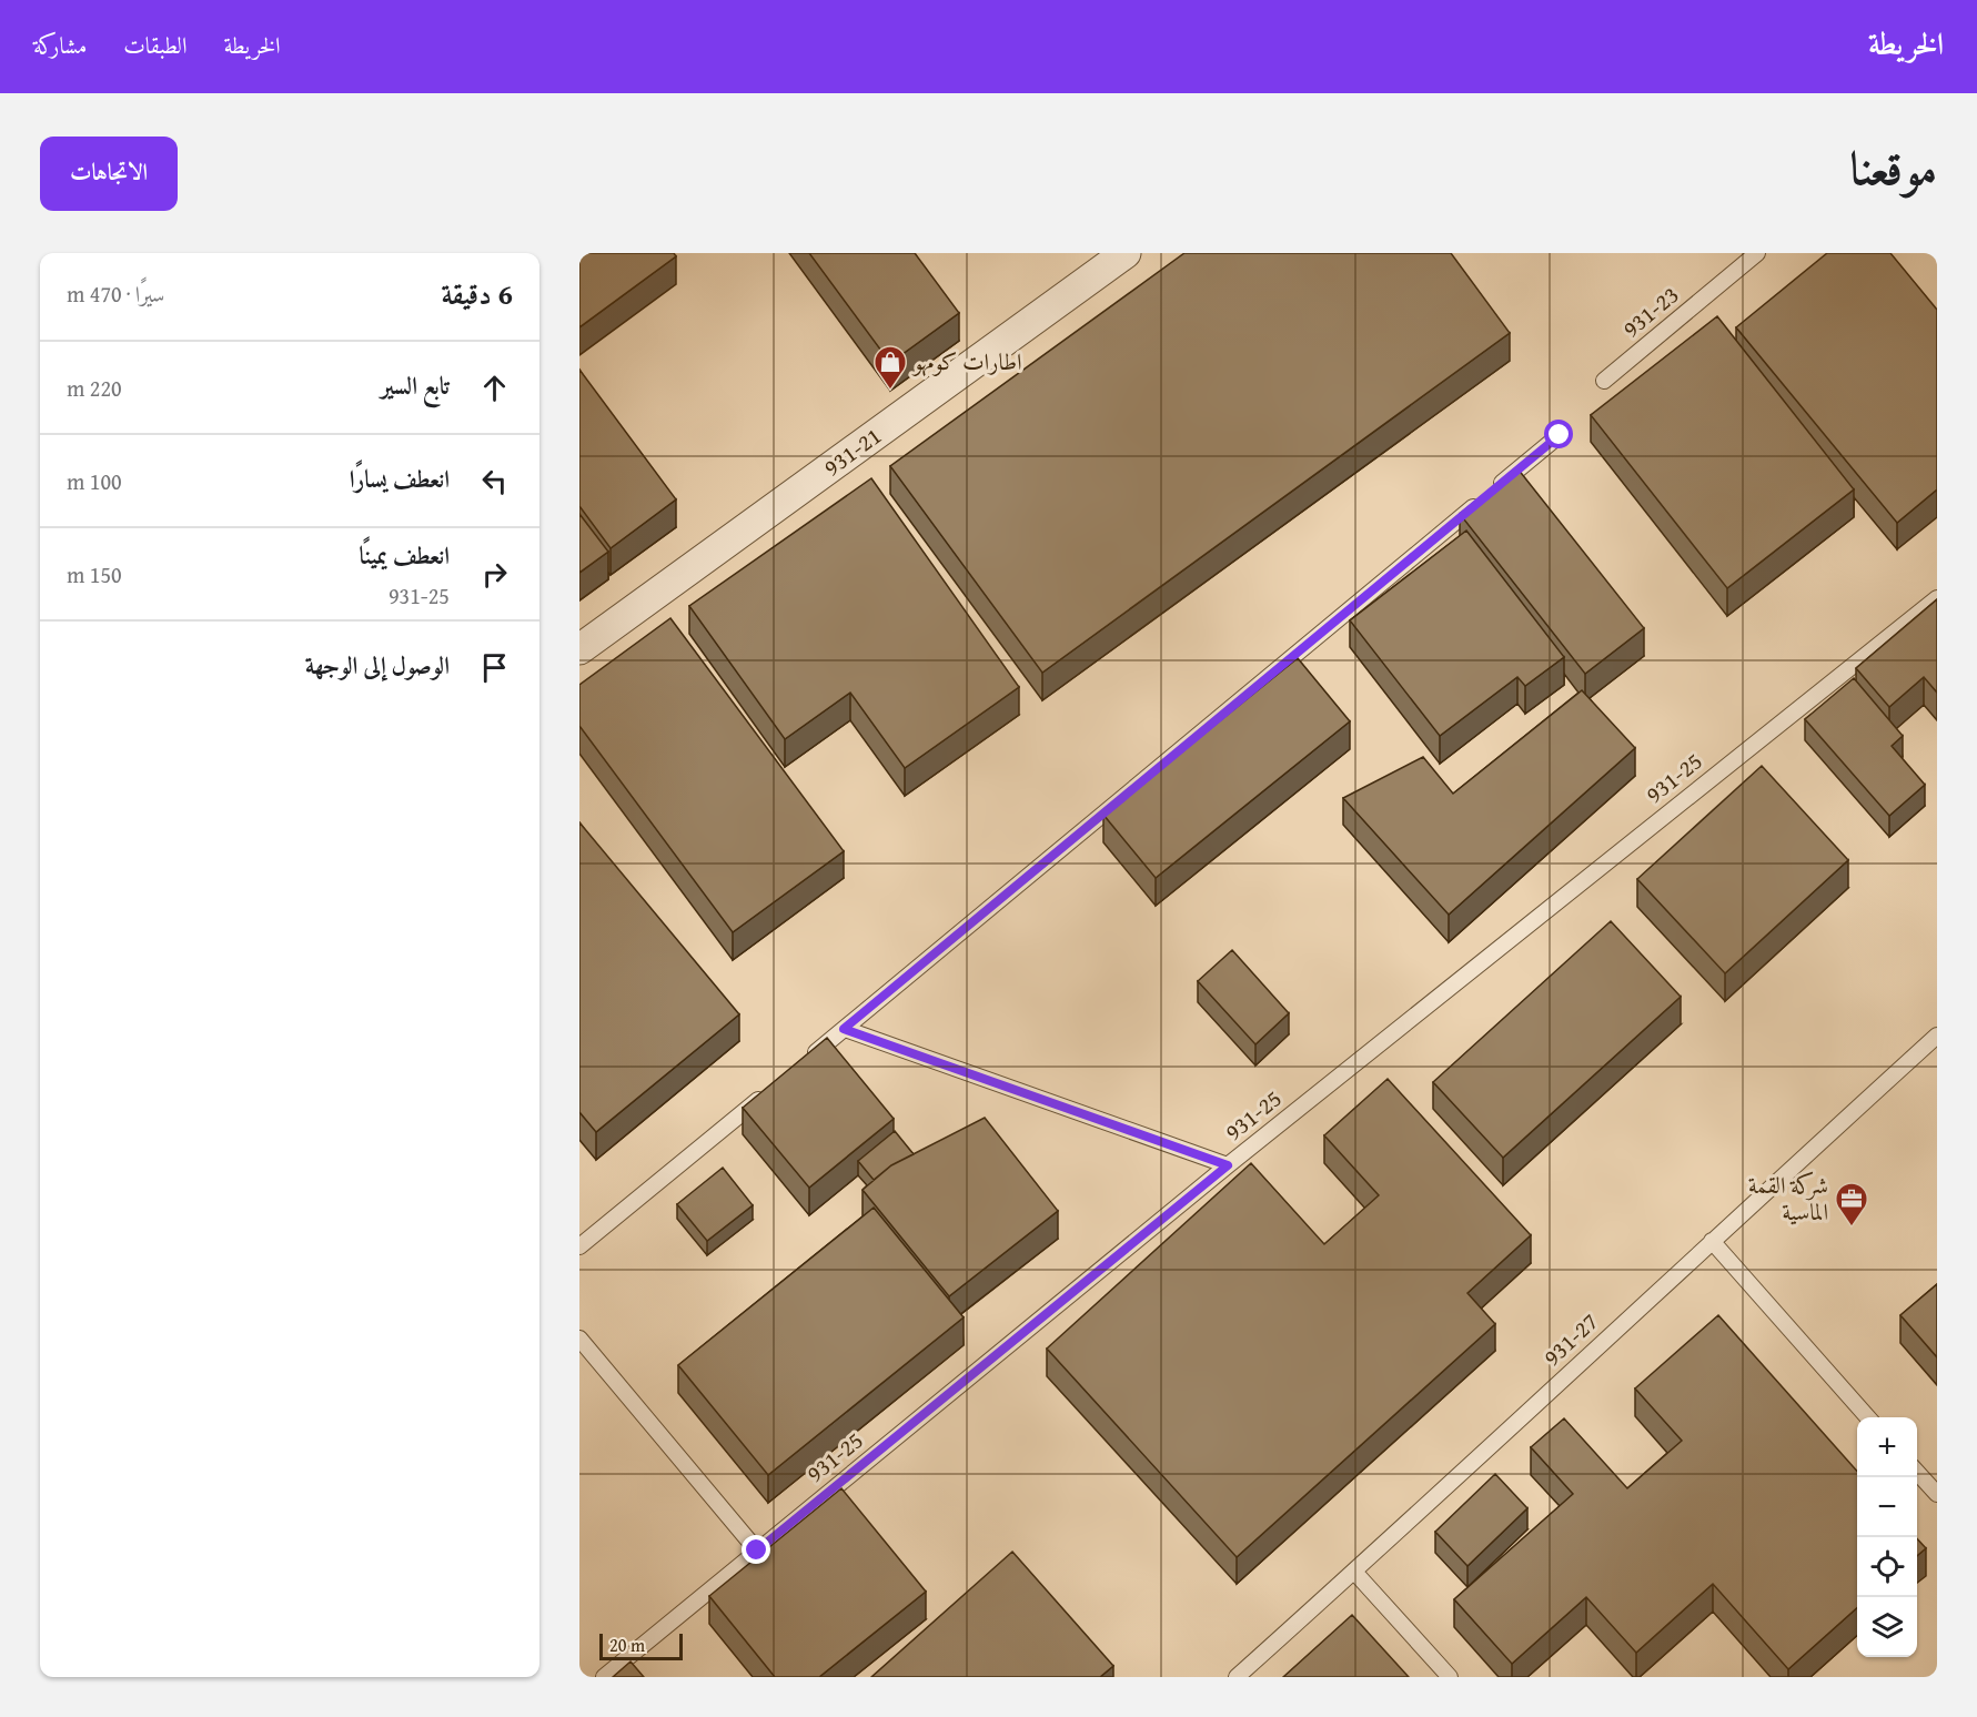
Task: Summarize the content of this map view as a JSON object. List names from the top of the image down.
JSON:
{
  "streets": {
    "street": ["931-21"],
    "lane": ["931-23", "931-25", "931-27"]
  },
  "places": {
    "shop": ["اطارات كومهو"],
    "office": ["شركة القمة الماسية"]
  },
  "scale_bar": "20 m",
  "page": {
    "header": "الخريطة",
    "nav": ["الخريطة", "الطبقات", "مشاركة"],
    "title": "موقعنا",
    "buttons": "الاتجاهات",
    "heading": ["6 دقيقة", "سيرًا · 470 m"],
    "list": [
      ["تابع السير", "220 m"],
      ["انعطف يسارًا", "100 m"],
      ["انعطف يمينًا", "931-25", "150 m"],
      "الوصول إلى الوجهة"
    ],
    "map_buttons": ["+", "−"],
    "scale": "20 m"
  }
}
